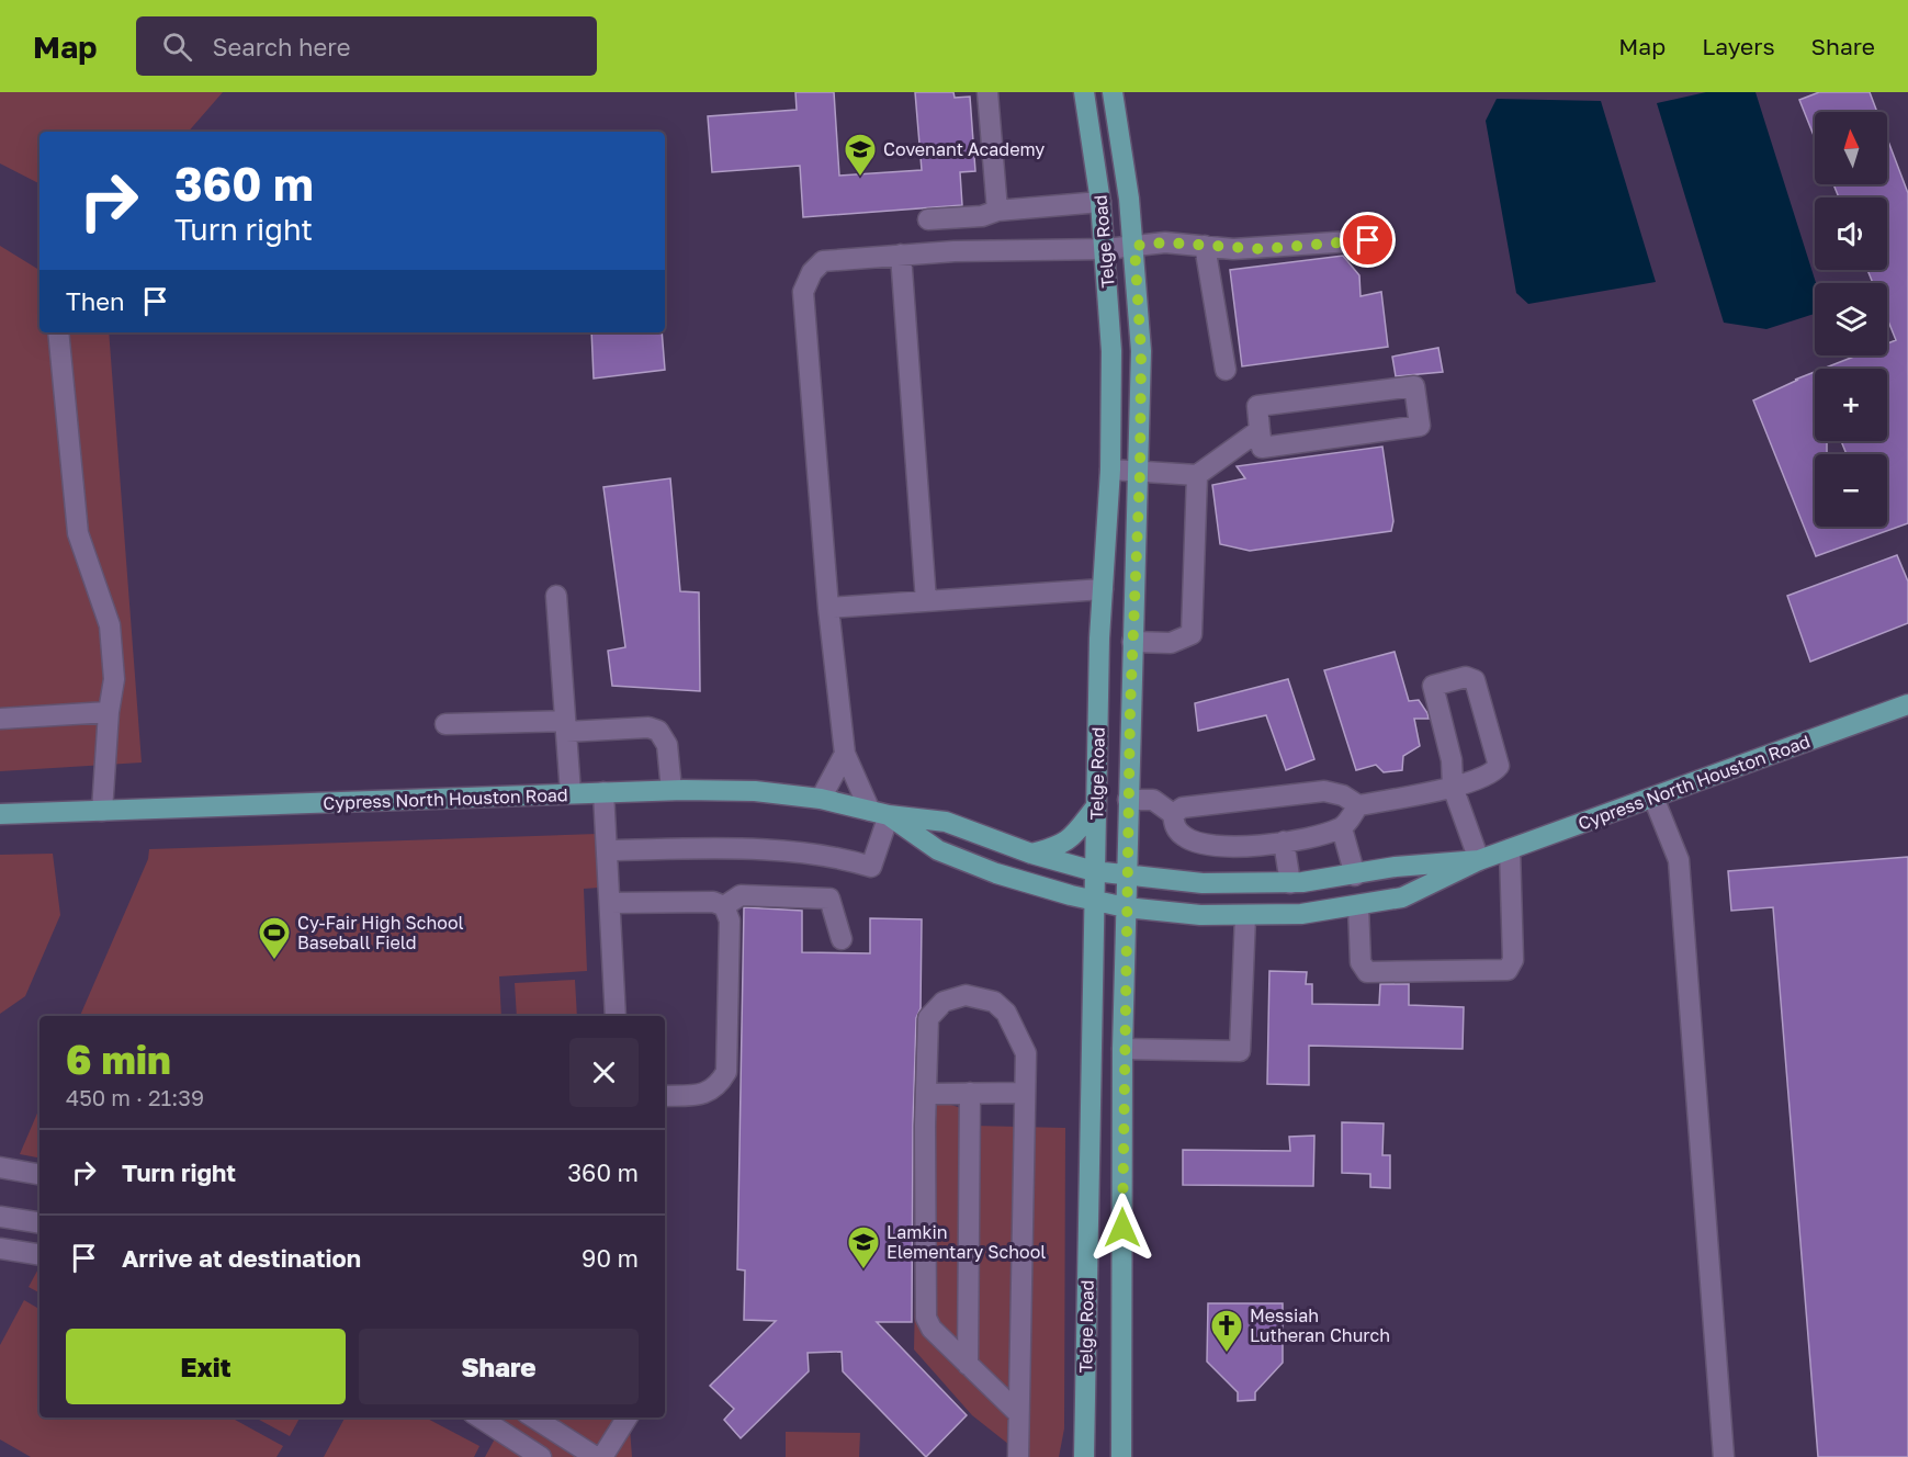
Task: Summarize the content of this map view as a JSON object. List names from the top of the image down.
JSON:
{
  "streets": {
    "main road": ["Telge Road", "Cypress North Houston Road"]
  },
  "crossings": [
    ["Telge Road", "Cypress North Houston Road"]
  ],
  "places": {
    "school or university": ["Covenant Academy", "Lamkin Elementary School"],
    "sports": ["Cy-Fair High School Baseball Field"],
    "church": ["Messiah Lutheran Church"]
  },
  "north": "top",
  "page": {
    "header": "Map",
    "search": "Search here",
    "nav": ["Map", "Layers", "Share"],
    "map_buttons": ["+", "−"],
    "turn": ["360 m", "Turn right"],
    "then": "Then",
    "heading": ["6 min", "450 m · 21:39"],
    "list": [
      {
        "name": "Turn right",
        "value": "360 m"
      },
      {
        "name": "Arrive at destination",
        "value": "90 m"
      }
    ],
    "buttons": ["Exit", "Share"]
  }
}
